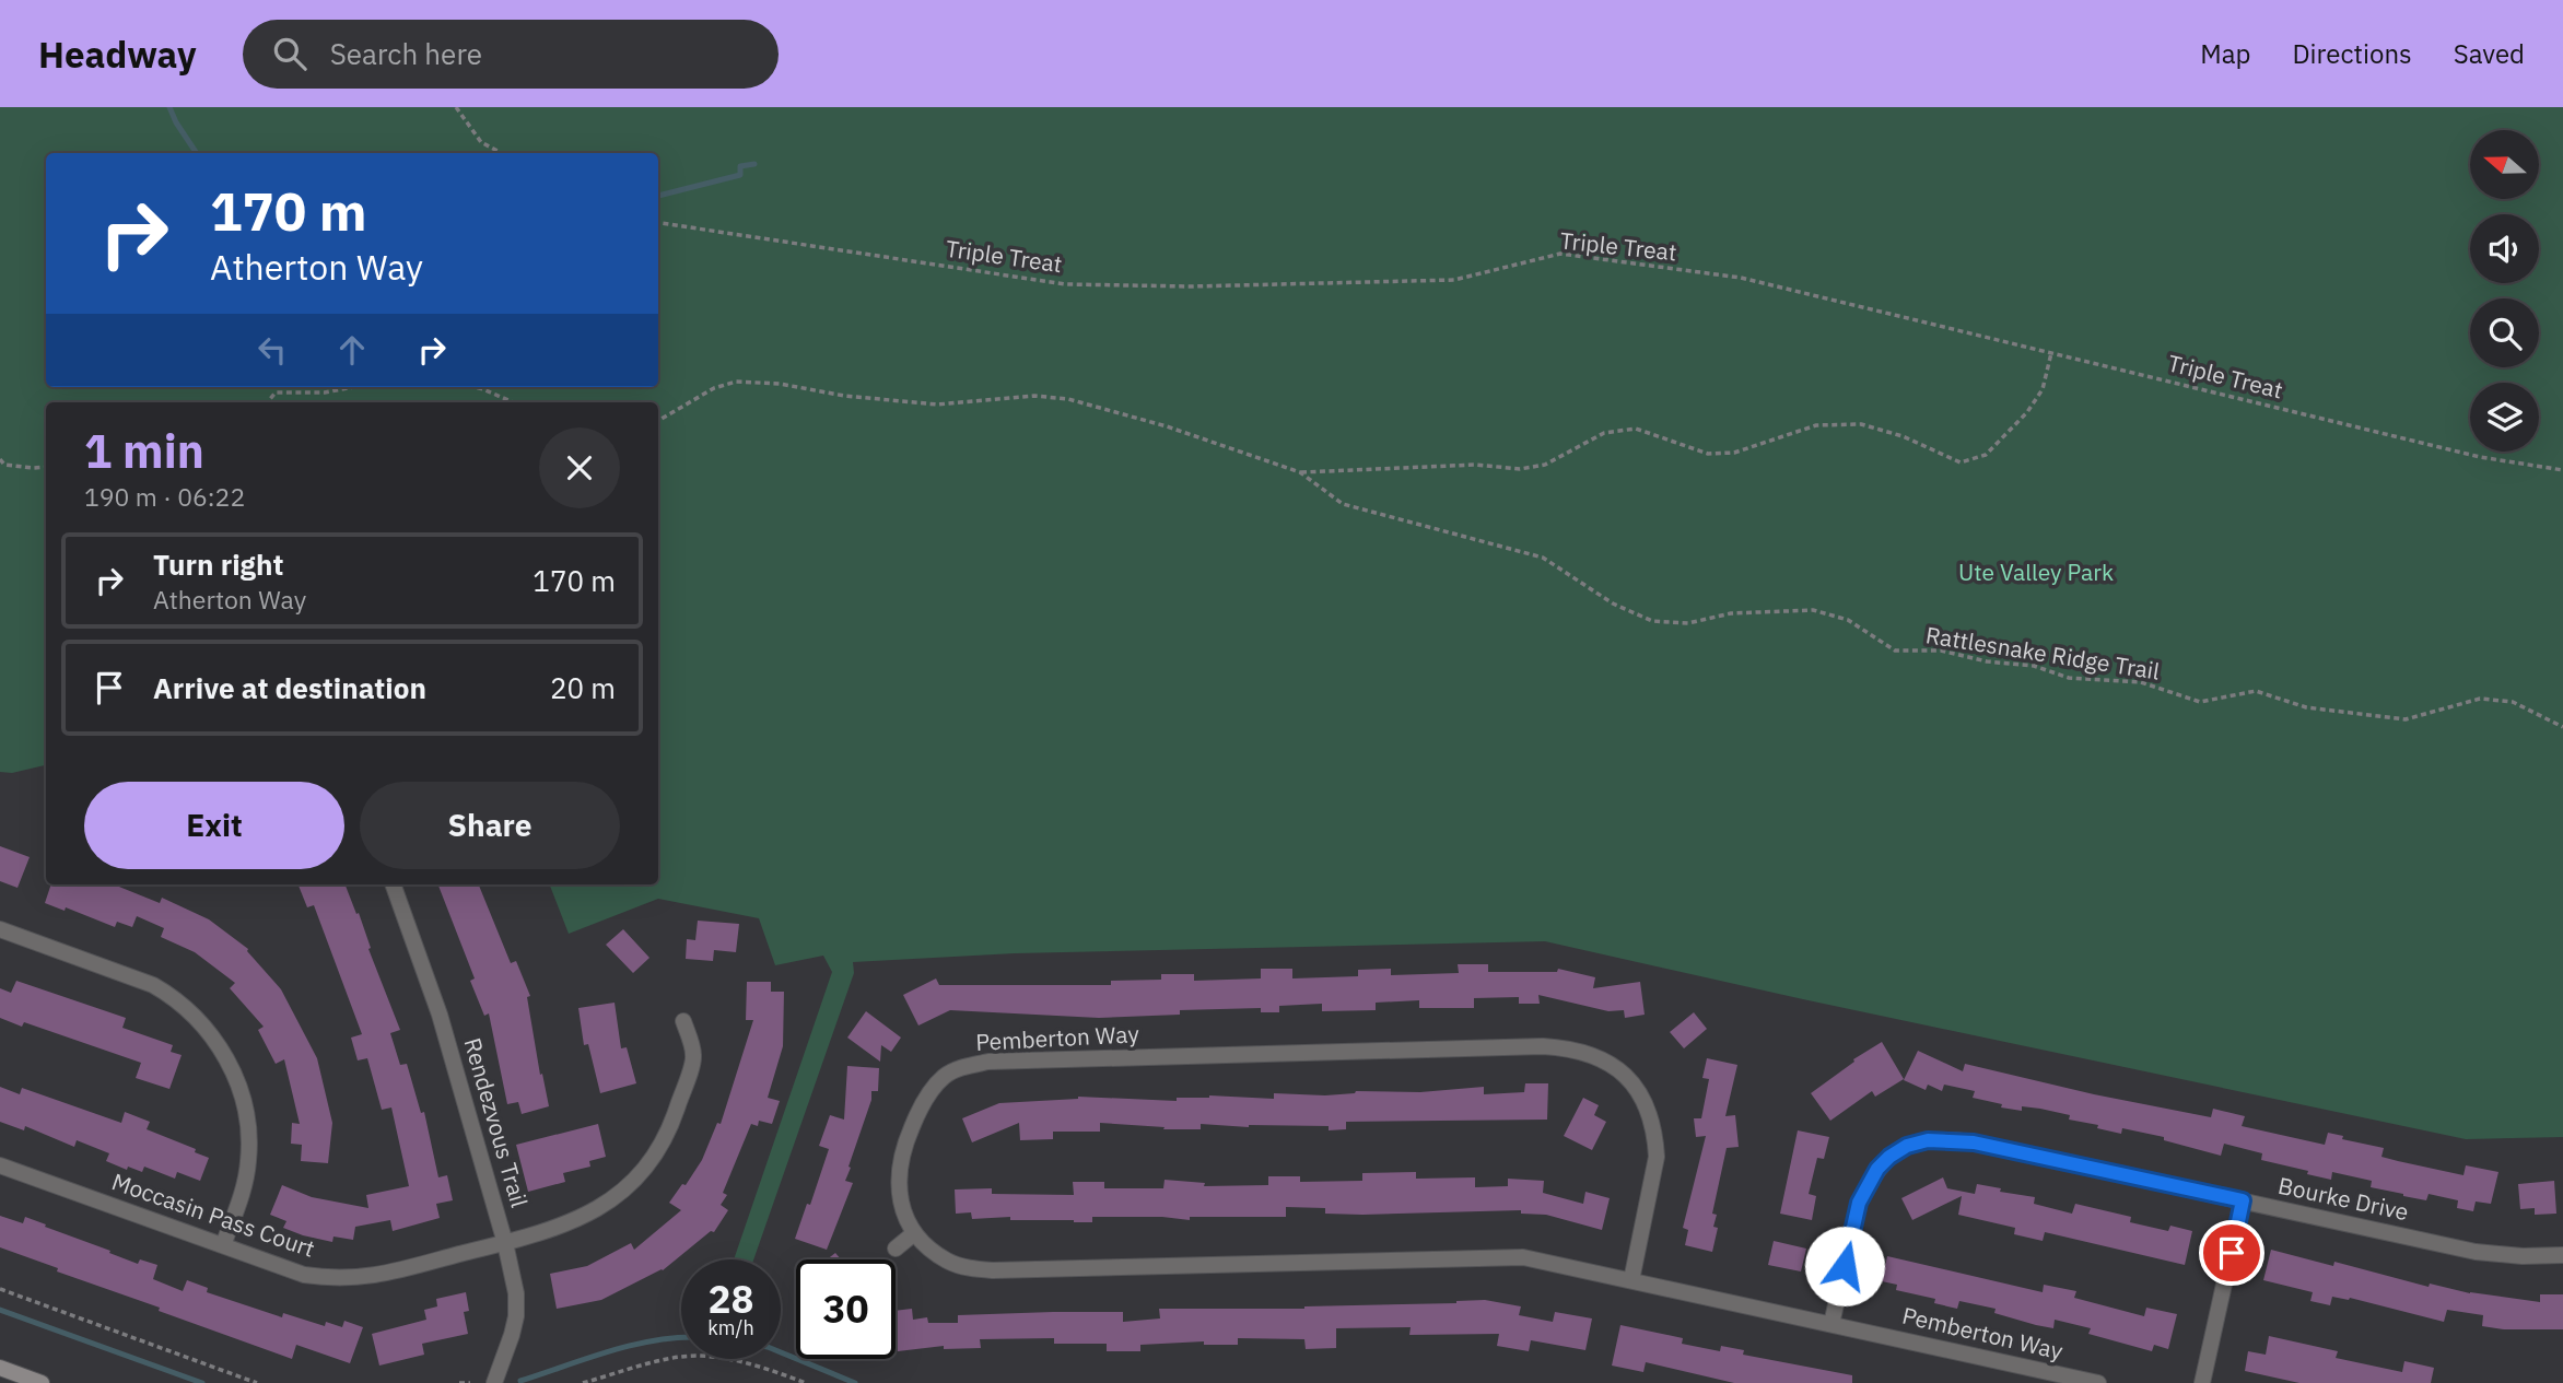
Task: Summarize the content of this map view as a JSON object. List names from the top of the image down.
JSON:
{
  "streets": {
    "street": [
      "Pemberton Way",
      "Rendezvous Trail",
      "Bourke Drive",
      "Moccasin Pass Court"
    ],
    "path": ["Triple Treat", "Rattlesnake Ridge Trail"]
  },
  "crossings": [
    ["Pemberton Way", "Bourke Drive"],
    ["Rendezvous Trail", "Moccasin Pass Court"]
  ],
  "parks": ["Ute Valley Park"],
  "north": "left",
  "page": {
    "header": "Headway",
    "search": "Search here",
    "nav": ["Map", "Directions", "Saved"],
    "turn": ["170 m", "Atherton Way"],
    "heading": ["1 min", "190 m · 06:22"],
    "list": [
      {
        "name": "Turn right",
        "note": "Atherton Way",
        "value": "170 m"
      },
      {
        "name": "Arrive at destination",
        "value": "20 m"
      }
    ],
    "buttons": ["Exit", "Share"],
    "speed": "28 km/h",
    "limit": "30"
  }
}
